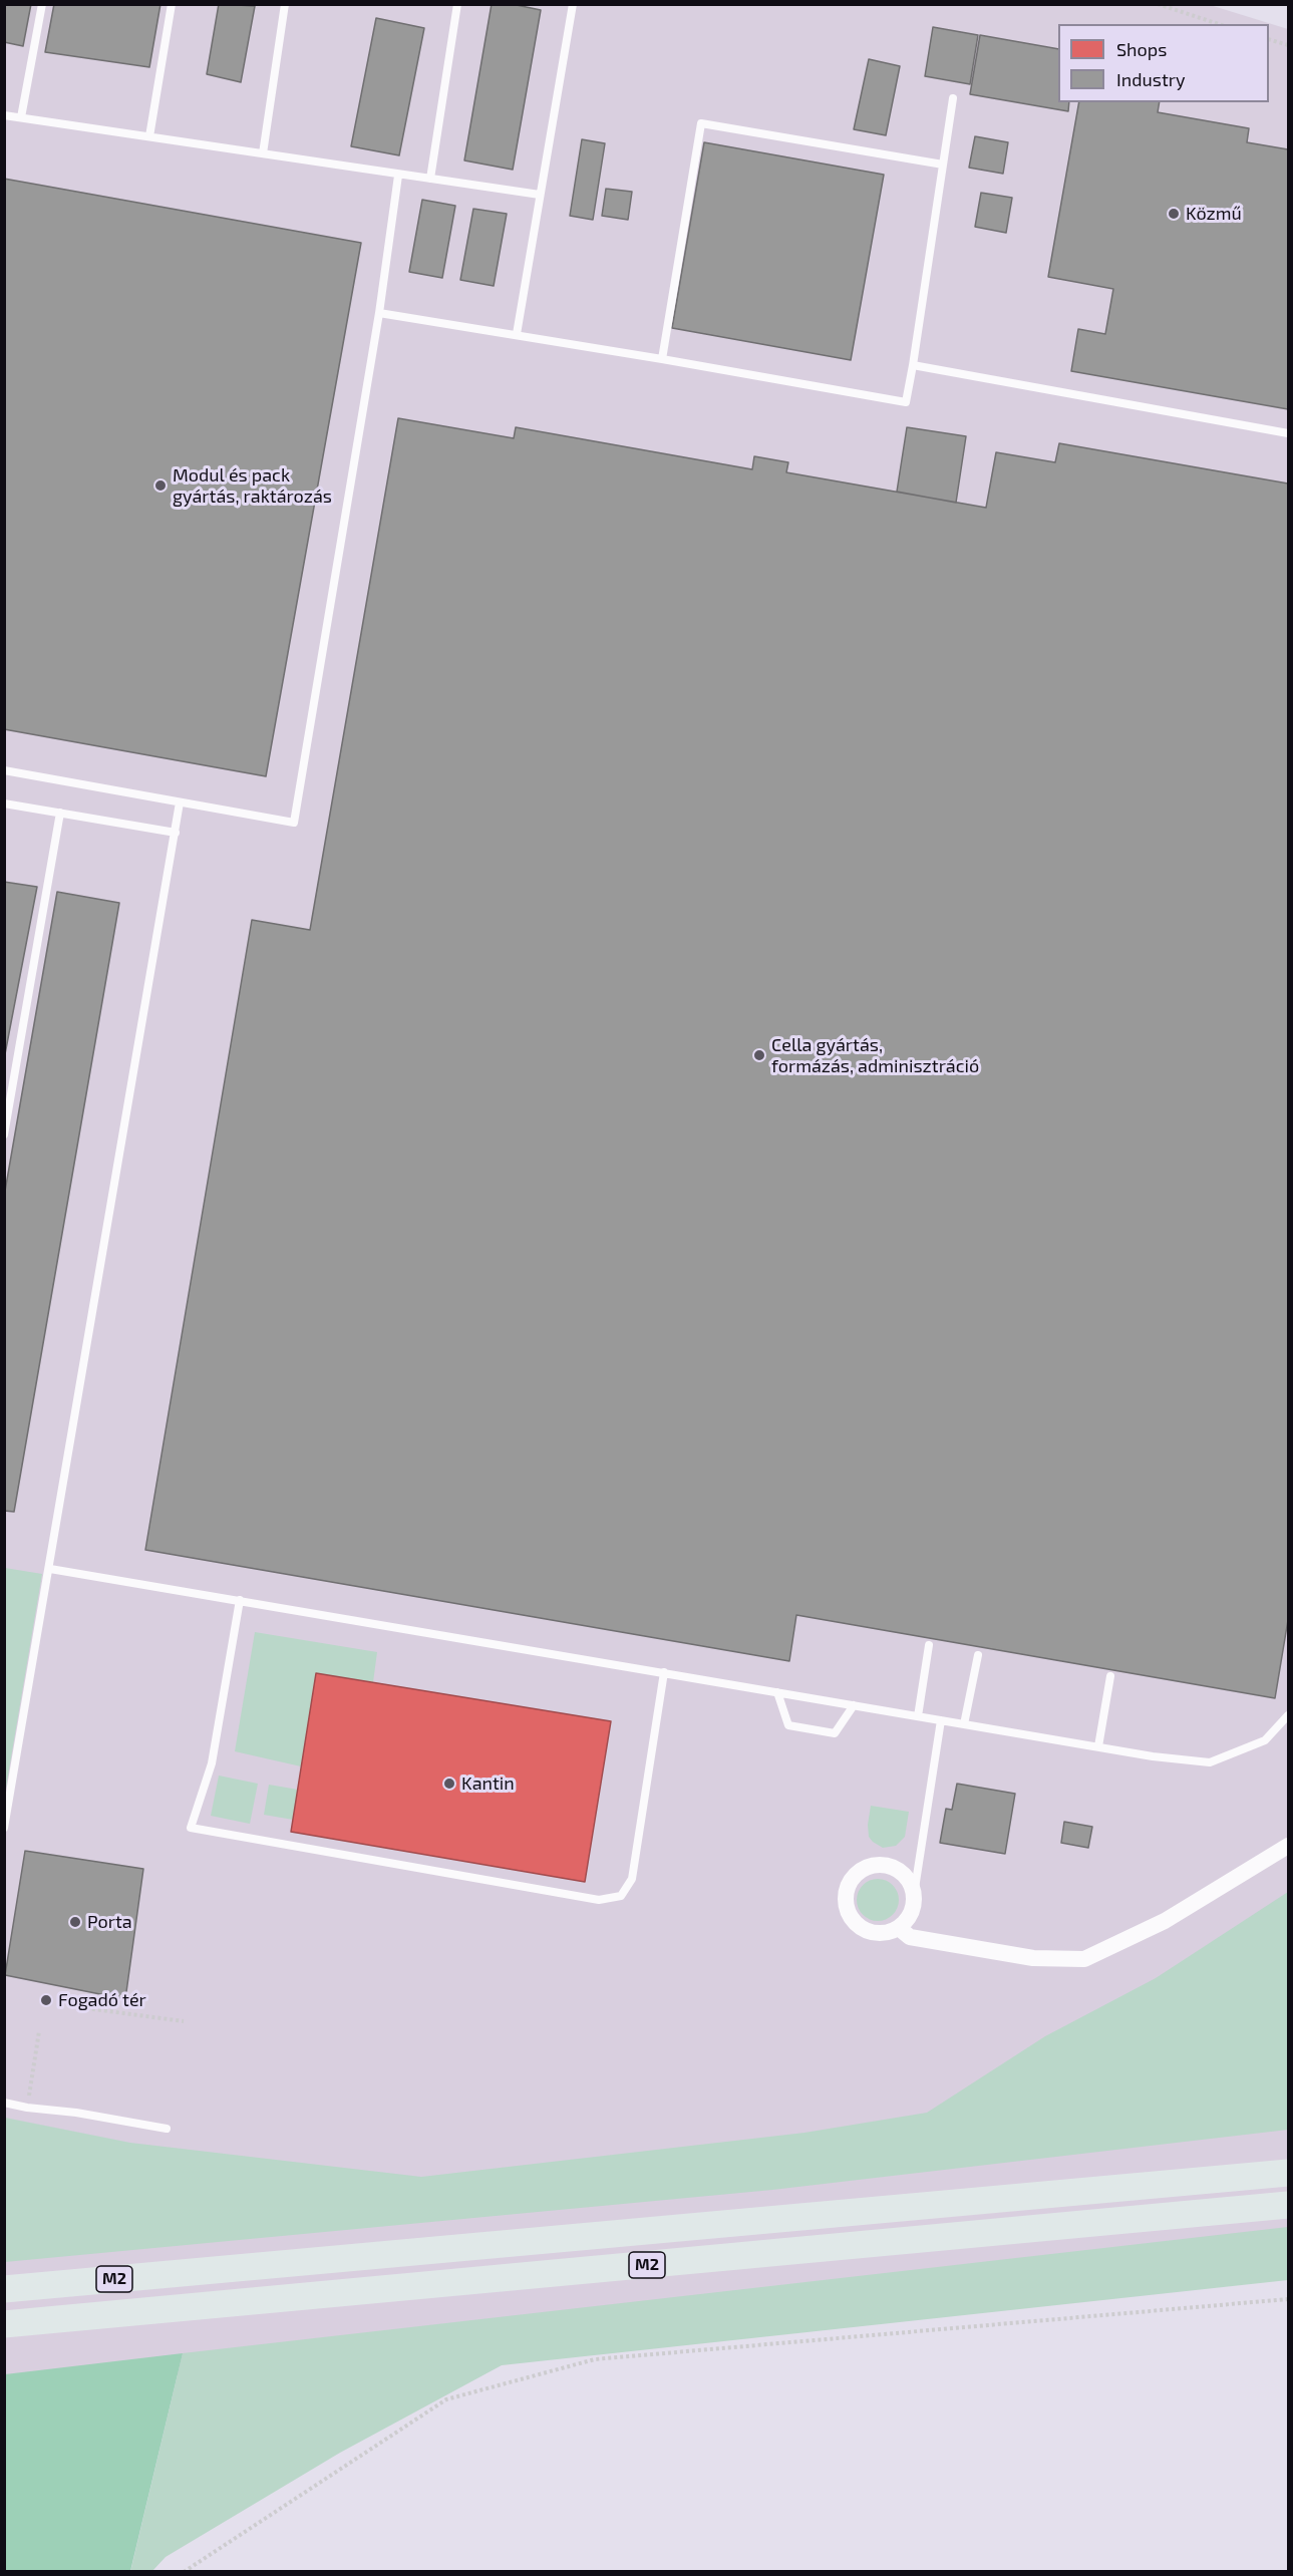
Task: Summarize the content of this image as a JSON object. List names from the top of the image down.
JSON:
{
  "streets": {
    "highway": ["M2"]
  },
  "places": [
    "Közmű",
    "Modul és pack gyártás, raktározás",
    "Cella gyártás, formázás, adminisztráció",
    "Kantin",
    "Porta",
    "Fogadó tér"
  ],
  "legend": ["Shops", "Industry"]
}
